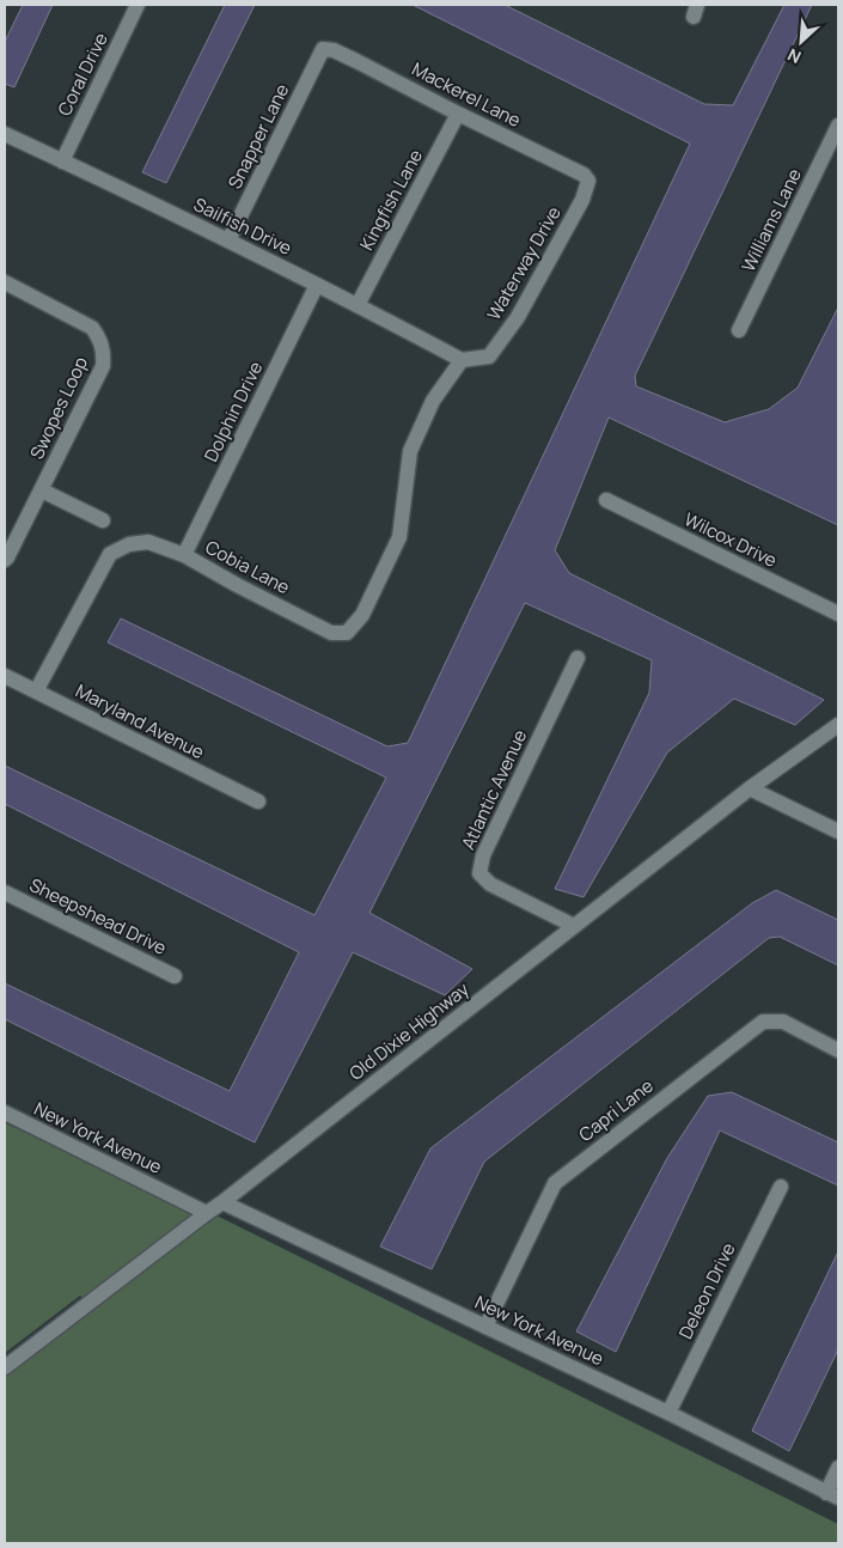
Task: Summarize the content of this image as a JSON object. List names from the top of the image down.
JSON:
{
  "streets": {
    "street": [
      "Coral Drive",
      "Mackerel Lane",
      "Snapper Lane",
      "Kingfish Lane",
      "Williams Lane",
      "Sailfish Drive",
      "Waterway Drive",
      "Swopes Loop",
      "Dolphin Drive",
      "Wilcox Drive",
      "Cobia Lane",
      "Maryland Avenue",
      "Atlantic Avenue",
      "Sheepshead Drive",
      "Old Dixie Highway",
      "Capri Lane",
      "New York Avenue",
      "Deleon Drive"
    ]
  },
  "crossings": [
    ["Coral Drive", "Sailfish Drive"],
    ["Mackerel Lane", "Snapper Lane"],
    ["Mackerel Lane", "Kingfish Lane"],
    ["Mackerel Lane", "Waterway Drive"],
    ["Snapper Lane", "Sailfish Drive"],
    ["Kingfish Lane", "Sailfish Drive"],
    ["Sailfish Drive", "Waterway Drive"],
    ["Sailfish Drive", "Dolphin Drive"],
    ["Sailfish Drive", "Cobia Lane"],
    ["Waterway Drive", "Cobia Lane"],
    ["Dolphin Drive", "Cobia Lane"],
    ["Cobia Lane", "Maryland Avenue"],
    ["Atlantic Avenue", "Old Dixie Highway"],
    ["Old Dixie Highway", "New York Avenue"],
    ["Capri Lane", "New York Avenue"],
    ["New York Avenue", "Deleon Drive"]
  ],
  "north": "bottom left"
}
